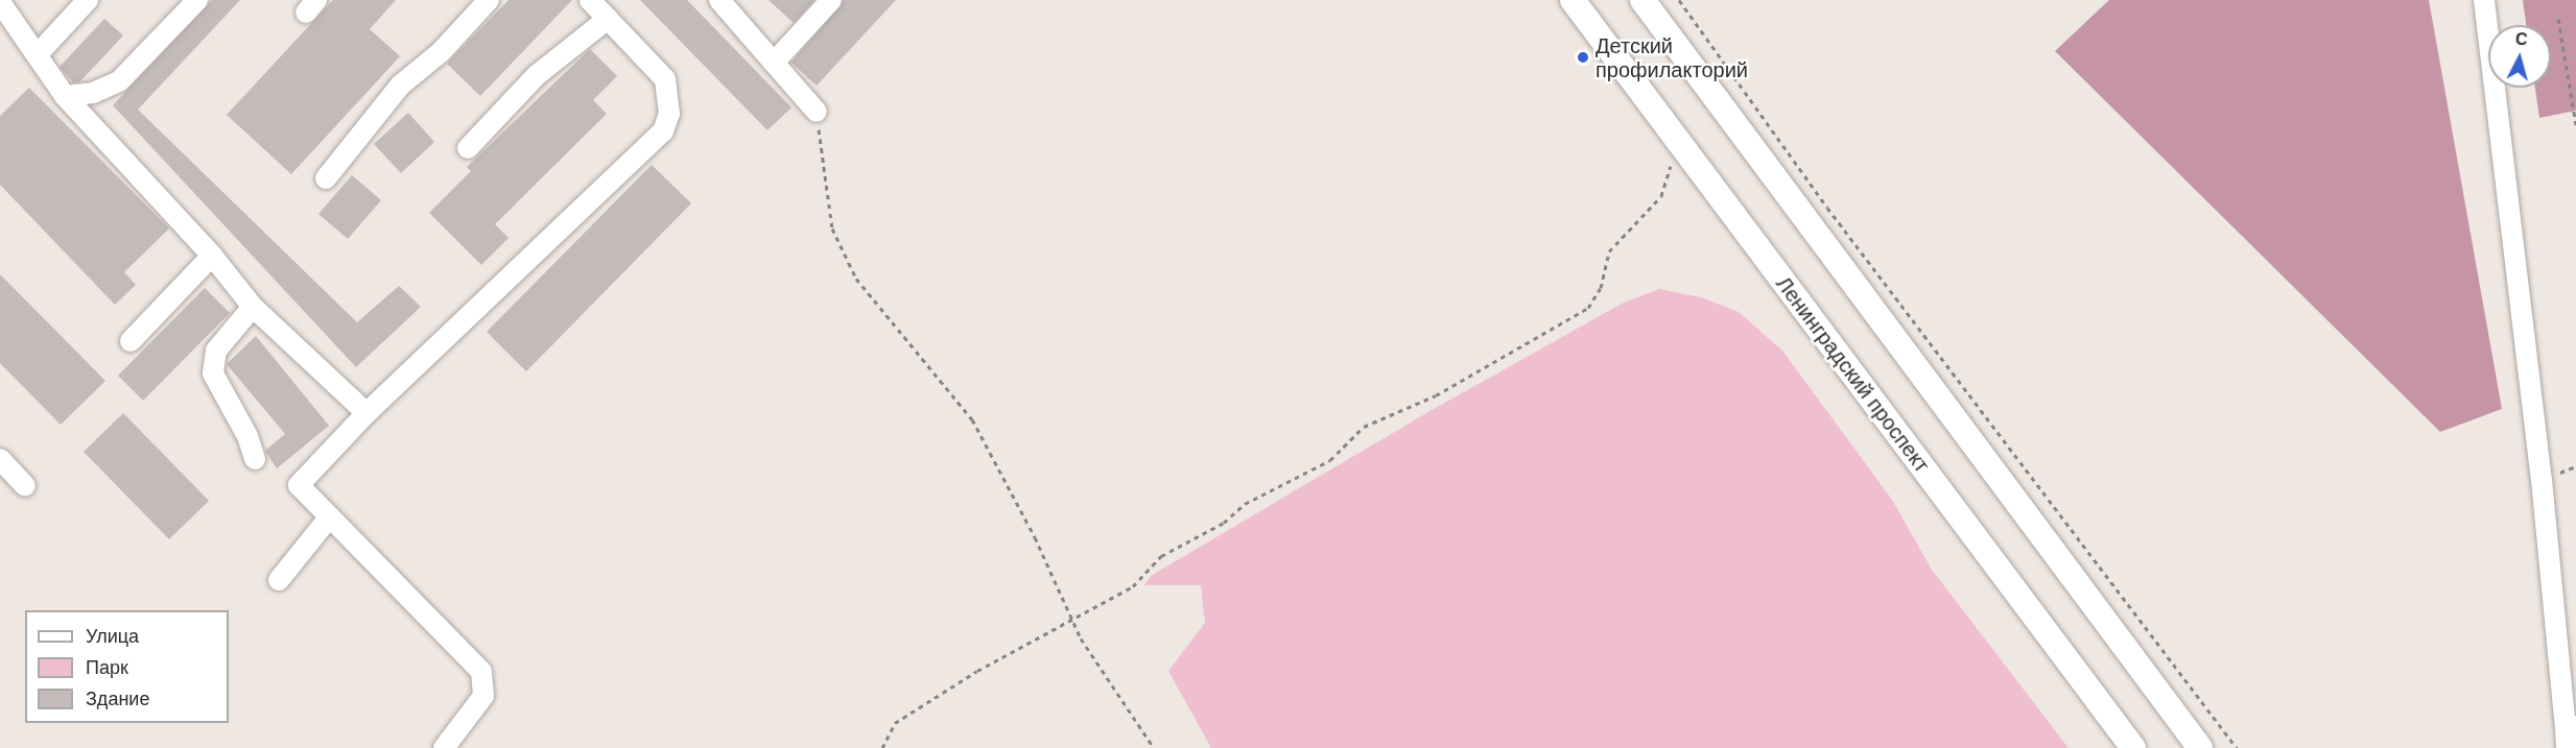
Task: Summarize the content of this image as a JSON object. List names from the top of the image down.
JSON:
{
  "streets": {
    "main road": ["Ленинградский проспект"]
  },
  "places": ["Детский профилакторий"],
  "legend": ["Улица", "Парк", "Здание"],
  "north": "top"
}
